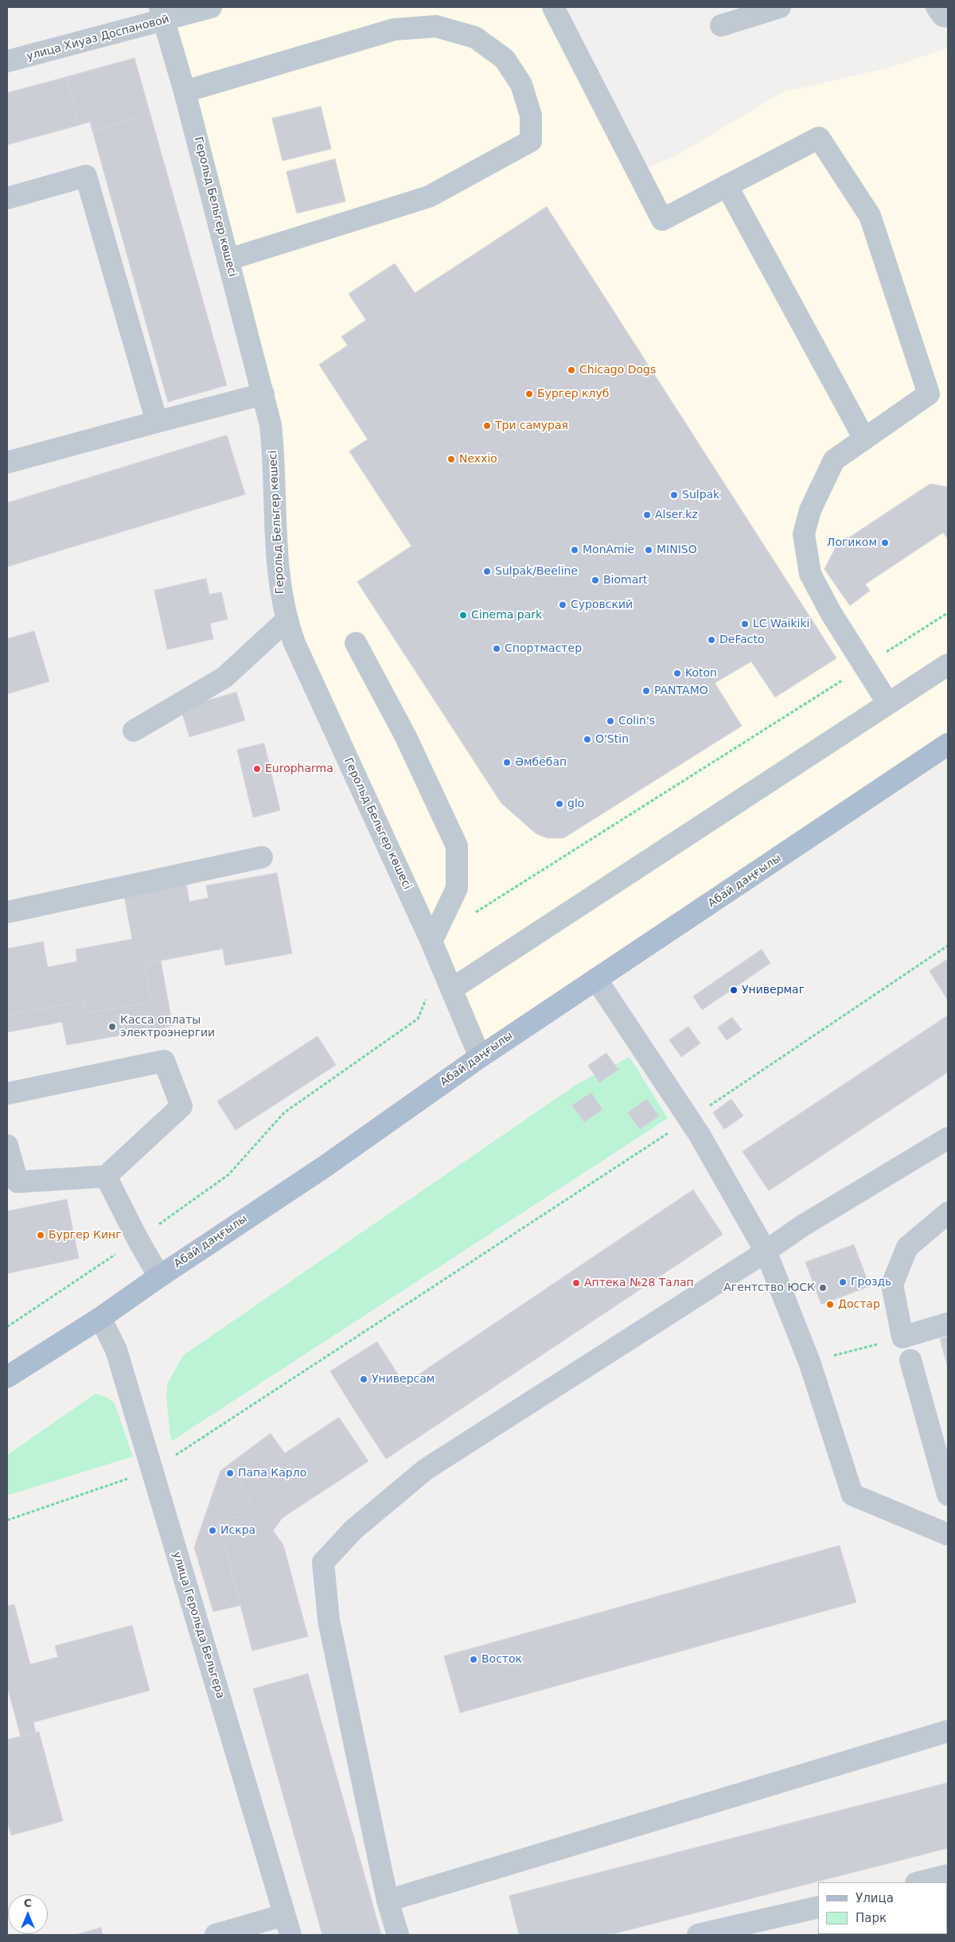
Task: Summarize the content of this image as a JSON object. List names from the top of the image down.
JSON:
{
  "streets": {
    "main road": ["Абай даңғылы"],
    "street": ["улица Хиуаз Доспановой", "Герольд Бельгер көшесі", "улица Герольда Бельгера"]
  },
  "crossings": [
    ["улица Хиуаз Доспановой", "Герольд Бельгер көшесі"],
    ["Герольд Бельгер көшесі", "Абай даңғылы"],
    ["Абай даңғылы", "улица Герольда Бельгера"]
  ],
  "places": [
    "Chicago Dogs",
    "Бургер клуб",
    "Три самурая",
    "Nexxio",
    "Sulpak",
    "Alser.kz",
    "Логиком",
    "MonAmie",
    "MINISO",
    "Sulpak/Beeline",
    "Biomart",
    "Суровский",
    "Cinema park",
    "LC Waikiki",
    "DeFacto",
    "Спортмастер",
    "Koton",
    "PANTAMO",
    "Colin's",
    "O'Stin",
    "Әмбебап",
    "Europharma",
    "glo",
    "Универмаг",
    "Касса оплаты электроэнергии",
    "Бургер Кинг",
    "Гроздь",
    "Аптека №28 Талап",
    "Агентство ЮСК",
    "Достар",
    "Универсам",
    "Папа Карло",
    "Искра",
    "Восток"
  ],
  "legend": ["Улица", "Парк"],
  "north": "top"
}
